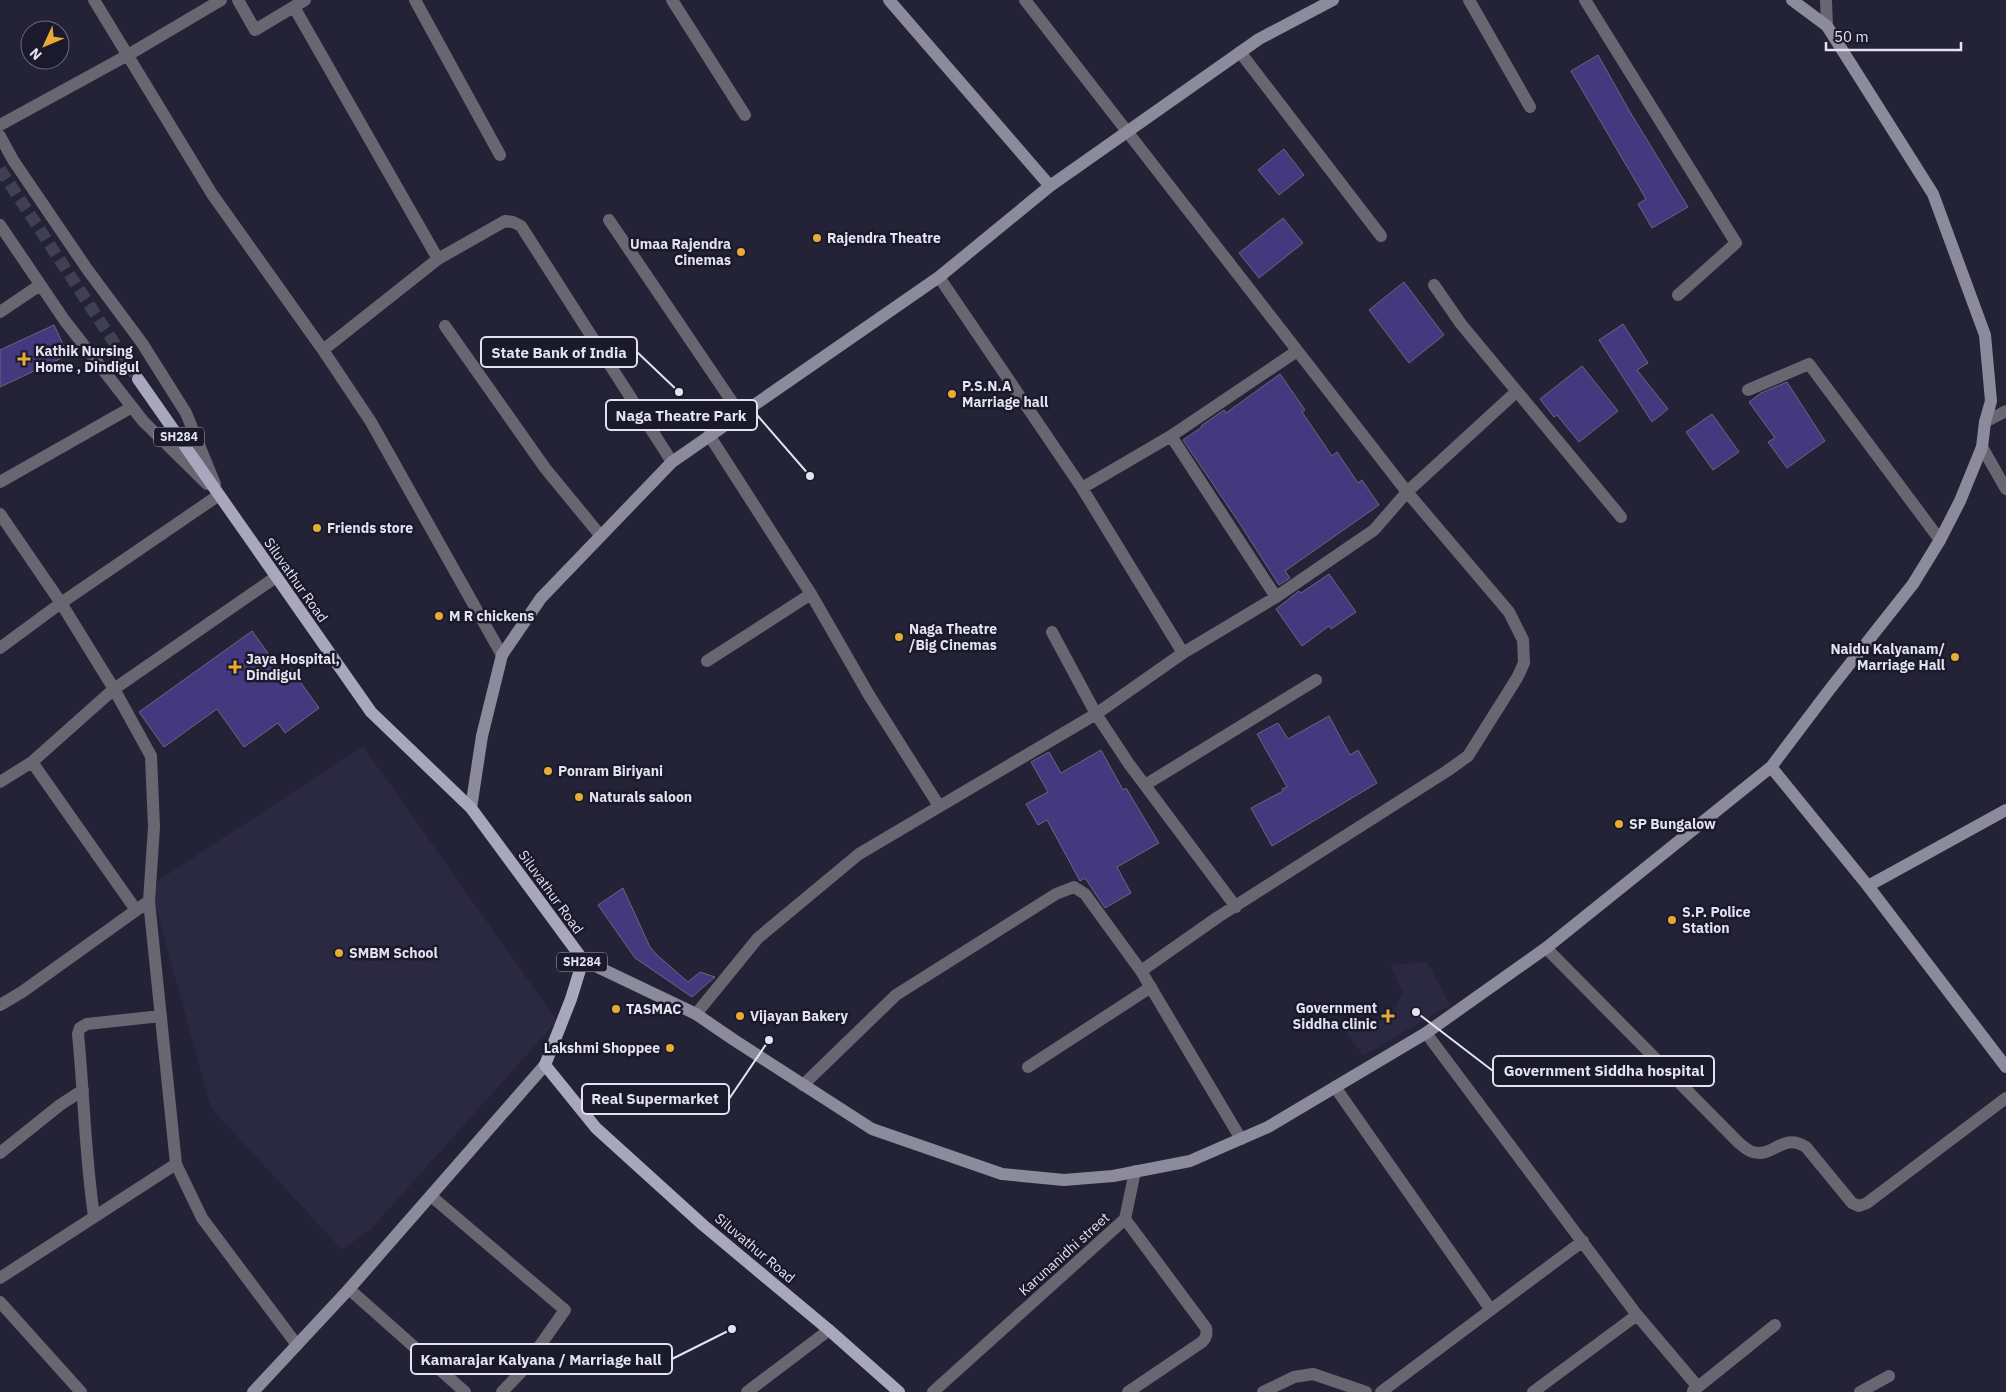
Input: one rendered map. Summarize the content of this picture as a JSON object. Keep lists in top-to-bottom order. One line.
{"streets":{"main road":["SH284","Siluvathur Road"],"street":["Karunanidhi street"]},"crossings":[["SH284","Siluvathur Road"]],"places":{"other":["Rajendra Theatre","Umaa Rajendra Cinemas","State Bank of India","P.S.N.A Marriage hall","Naga Theatre Park","Friends store","M R chickens","Naga Theatre /Big Cinemas","Naidu Kalyanam/ Marriage Hall","Ponram Biriyani","Naturals saloon","SP Bungalow","S.P. Police Station","SMBM School","TASMAC","Government Siddha hospital","Vijayan Bakery","Real Supermarket","Lakshmi Shoppee","Kamarajar Kalyana / Marriage hall"],"health":["Kathik Nursing Home , Dindigul","Jaya Hospital, Dindigul","Government Siddha clinic"]},"scale_bar":"50 m","north":"bottom left"}
